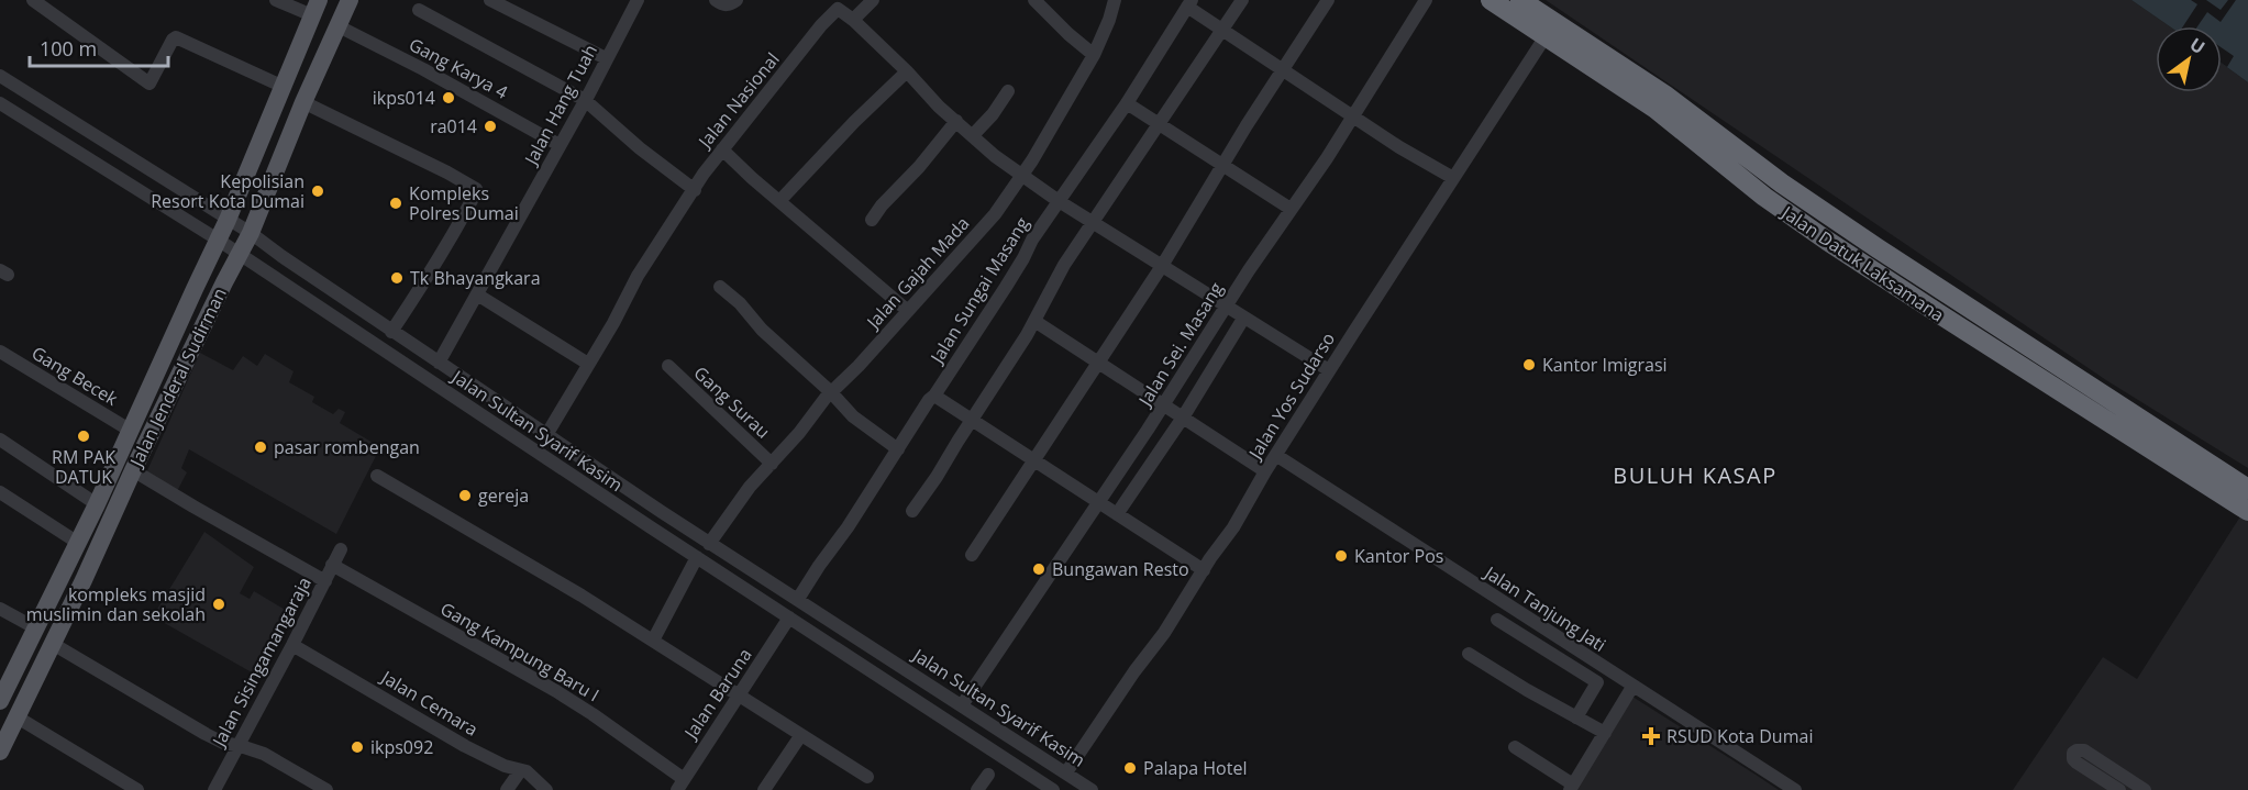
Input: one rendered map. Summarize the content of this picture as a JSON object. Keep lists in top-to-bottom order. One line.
{"streets":{"highway":["Jalan Datuk Laksamana"],"main road":["Jalan Jenderal Sudirman"],"street":["Gang Karya 4","Jalan Nasional","Jalan Hang Tuah","Jalan Gajah Mada","Jalan Sungai Masang","Jalan Sei. Masang","Gang Becek","Jalan Yos Sudarso","Gang Surau","Jalan Sultan Syarif Kasim","Jalan Tanjung Jati","Gang Kampung Baru I","Jalan Sisingamangaraja","Jalan Baruna","Jalan Cemara"]},"crossings":[["Gang Karya 4","Jalan Hang Tuah"],["Gang Karya 4","Jalan Jenderal Sudirman"],["Jalan Nasional","Jalan Sultan Syarif Kasim"],["Jalan Hang Tuah","Jalan Sultan Syarif Kasim"],["Jalan Datuk Laksamana","Jalan Yos Sudarso"],["Jalan Gajah Mada","Gang Surau"],["Jalan Gajah Mada","Jalan Sultan Syarif Kasim"],["Jalan Sungai Masang","Jalan Sultan Syarif Kasim"],["Jalan Sei. Masang","Jalan Sultan Syarif Kasim"],["Gang Becek","Jalan Jenderal Sudirman"],["Jalan Jenderal Sudirman","Jalan Sultan Syarif Kasim"],["Jalan Yos Sudarso","Jalan Sultan Syarif Kasim"],["Jalan Yos Sudarso","Jalan Tanjung Jati"],["Jalan Sultan Syarif Kasim","Jalan Baruna"],["Gang Kampung Baru I","Jalan Sisingamangaraja"],["Gang Kampung Baru I","Jalan Baruna"],["Jalan Sisingamangaraja","Jalan Cemara"]],"districts":["BULUH KASAP"],"places":{"other":["ikps014","ra014","Kepolisian Resort Kota Dumai","Kompleks Polres Dumai","Tk Bhayangkara","Kantor Imigrasi","RM PAK DATUK","pasar rombengan","gereja","Kantor Pos","Bungawan Resto","kompleks masjid muslimin dan sekolah","ikps092","Palapa Hotel"],"health":["RSUD Kota Dumai"]},"scale_bar":"100 m","north":"top right"}
